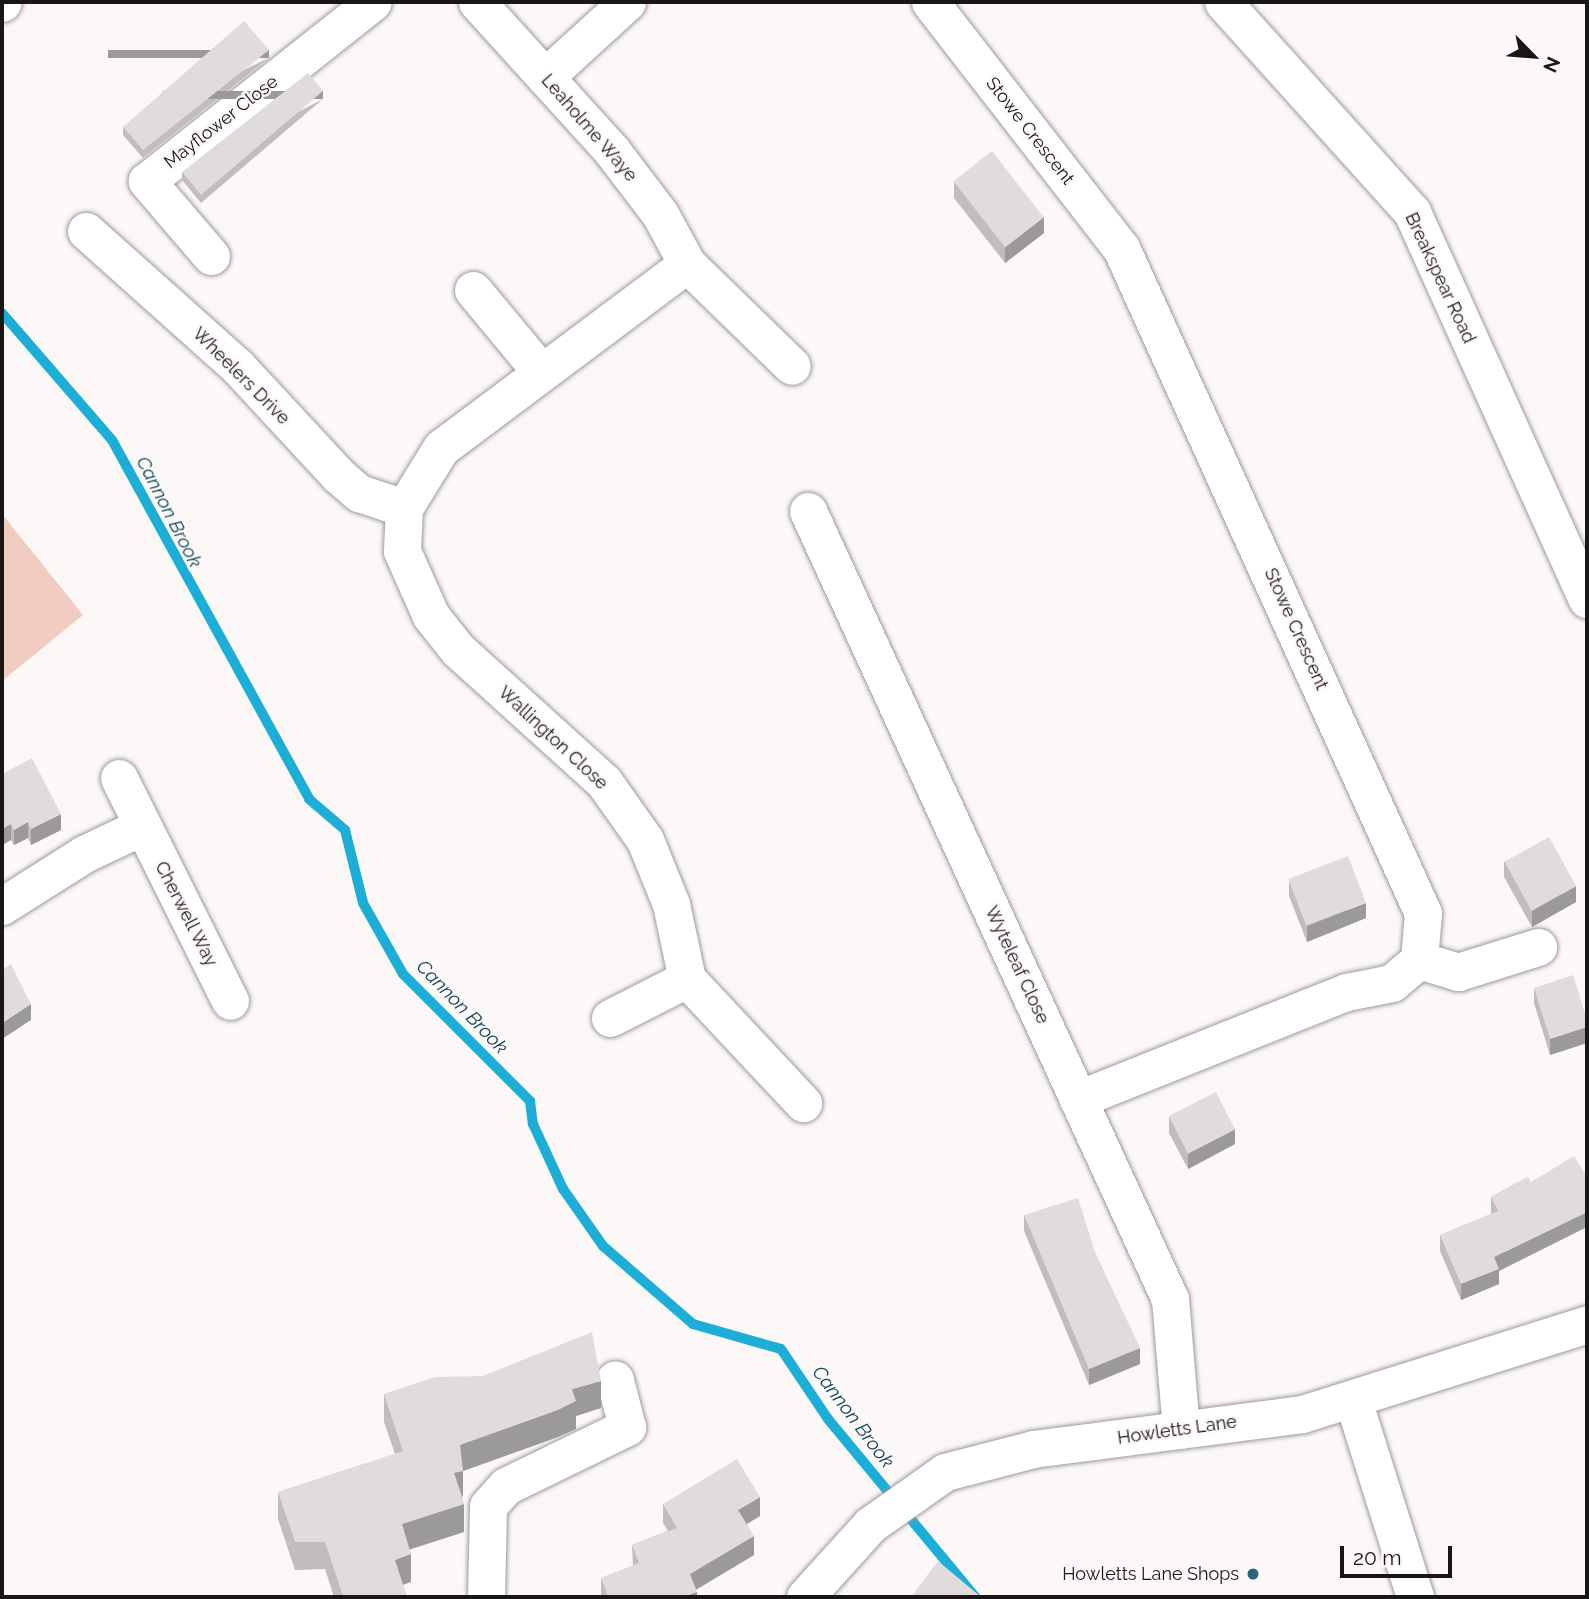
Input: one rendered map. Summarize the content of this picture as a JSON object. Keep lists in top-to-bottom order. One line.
{"streets":{"street":["Mayflower Close","Leaholme Waye","Stowe Crescent","Breakspear Road","Wheelers Drive","Wallington Close","Cherwell Way","Wyteleaf Close","Howletts Lane"]},"crossings":[["Wheelers Drive","Wallington Close"],["Wyteleaf Close","Howletts Lane"]],"water":["Cannon Brook"],"places":["Howletts Lane Shops"],"scale_bar":"20 m","north":"bottom right"}
